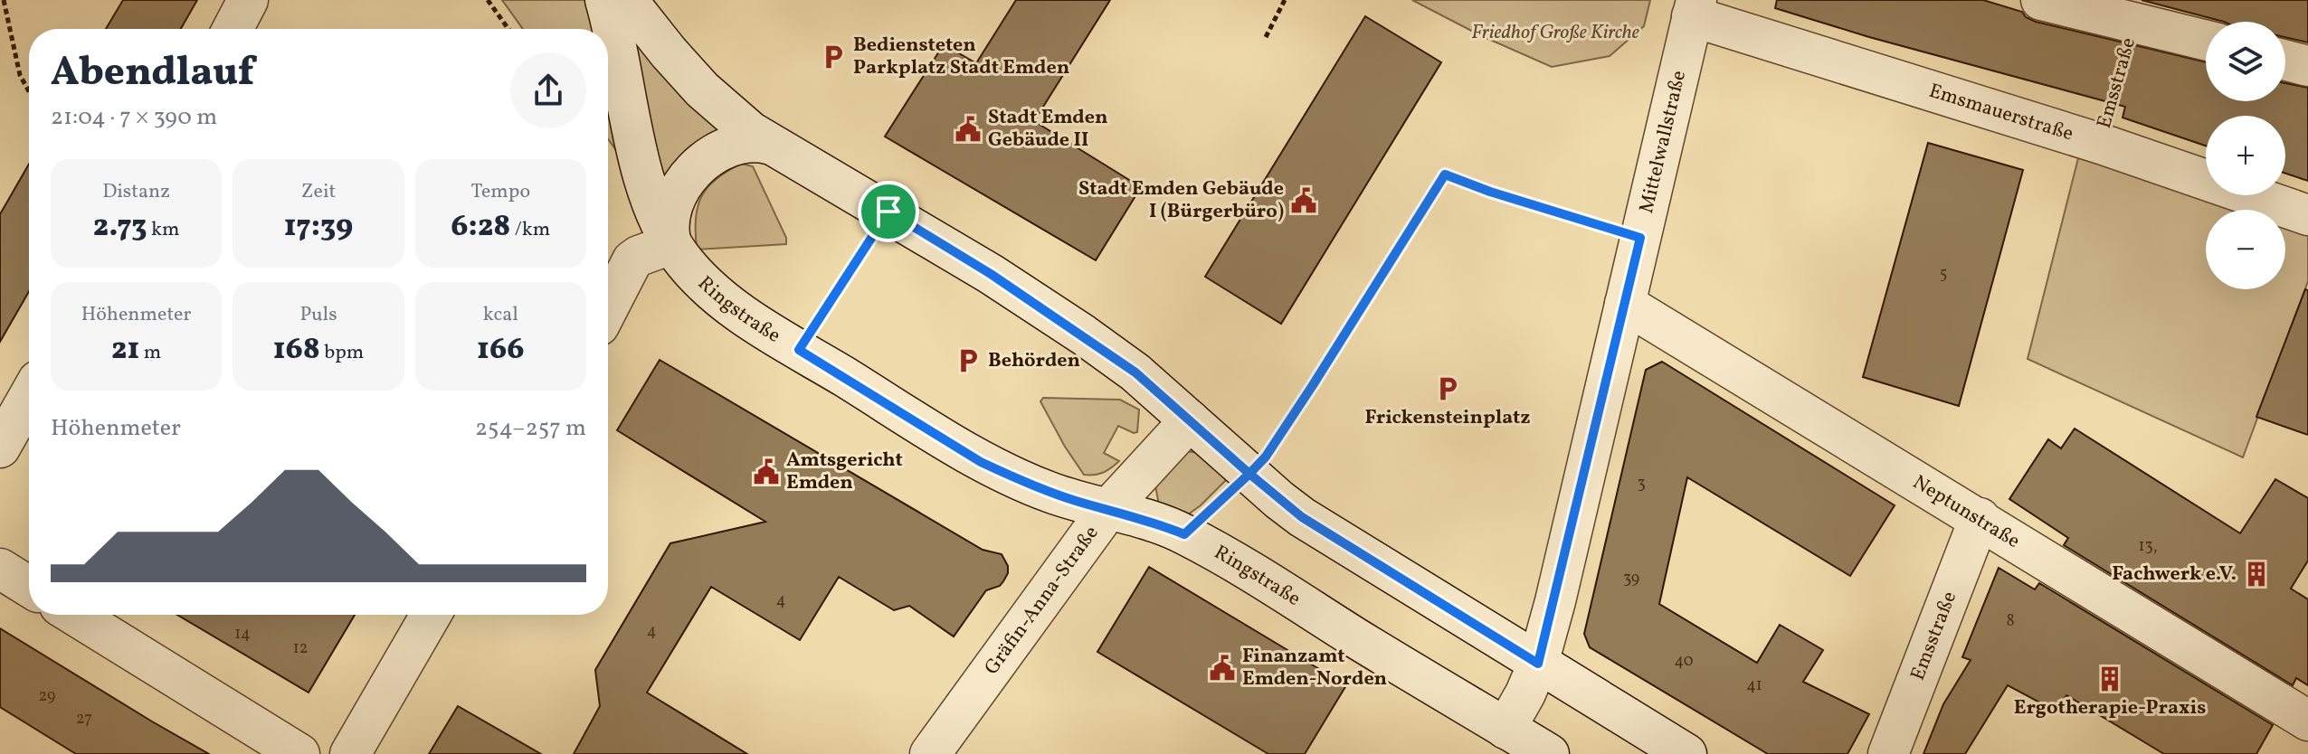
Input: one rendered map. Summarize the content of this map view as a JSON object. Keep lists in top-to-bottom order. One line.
{"streets":{"street":["Emsstraße","Emsmauerstraße","Mittelwallstraße","Ringstraße","Neptunstraße","Gräfin-Anna-Straße"]},"crossings":[["Emsstraße","Emsmauerstraße"],["Emsstraße","Neptunstraße"],["Emsmauerstraße","Mittelwallstraße"],["Mittelwallstraße","Neptunstraße"],["Ringstraße","Gräfin-Anna-Straße"]],"parks":["Friedhof Große Kirche"],"places":{"parking":["Bediensteten Parkplatz Stadt Emden","Behörden","Frickensteinplatz"],"public building":["Stadt Emden Gebäude II","Stadt Emden Gebäude I (Bürgerbüro)","Amtsgericht Emden","Finanzamt Emden-Norden"],"building":["Fachwerk e.V.","Ergotherapie-Praxis"]},"house_numbers":["5","3","13,","39","4","8","4","14","12","40","41","29","27"],"page":{"map_buttons":["+","−"],"heading":["Abendlauf","21:04 · 7 × 390 m"],"stats":[["Distanz","2.73 km"],["Zeit","17:39"],["Tempo","6:28 /km"],["Höhenmeter","21 m"],["Puls","168 bpm"],["kcal","166"]],"chart":["Höhenmeter","254–257 m"]}}
